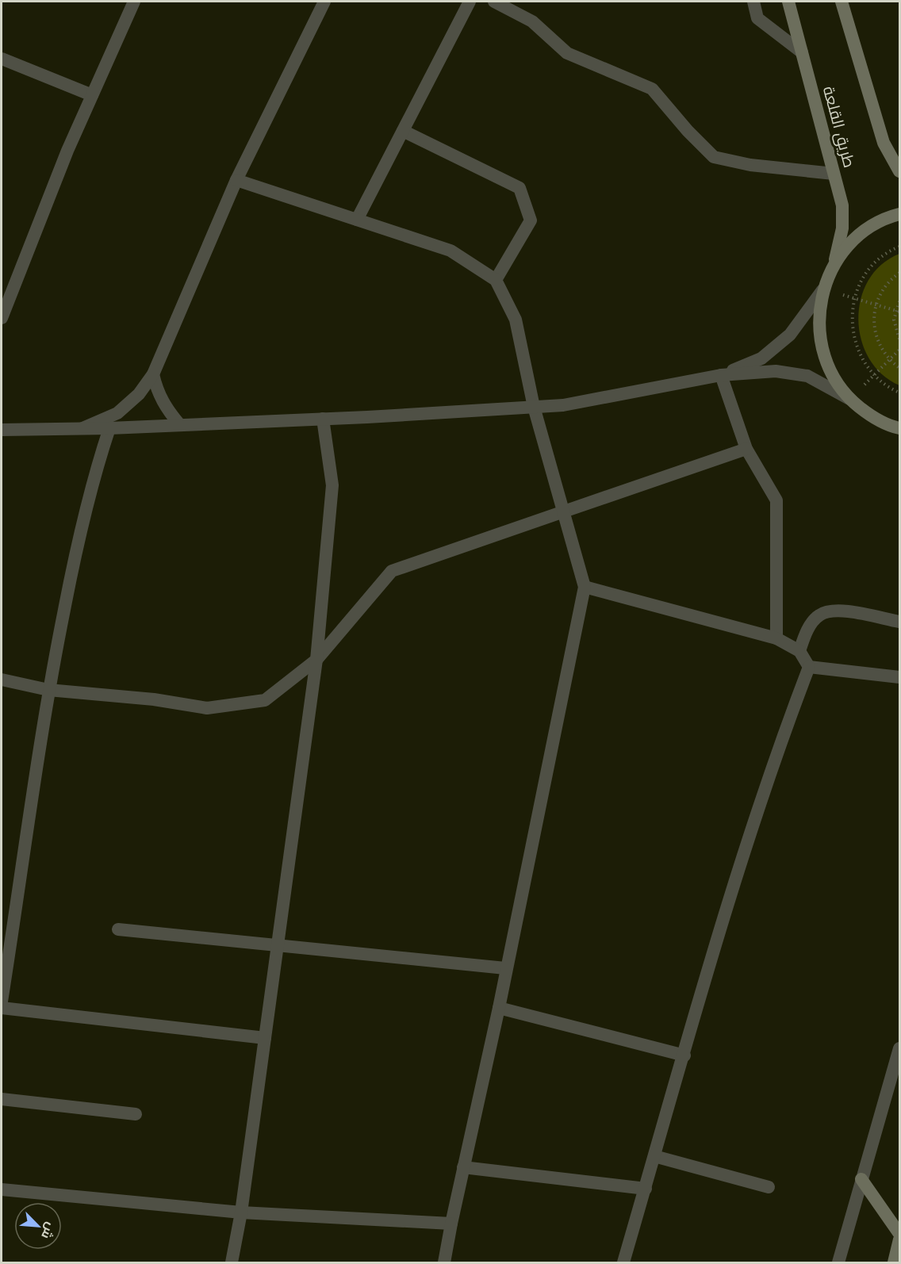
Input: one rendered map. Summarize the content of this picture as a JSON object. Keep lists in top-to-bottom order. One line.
{"streets":{"main road":["طريق القلعة"]},"north":"bottom right"}
